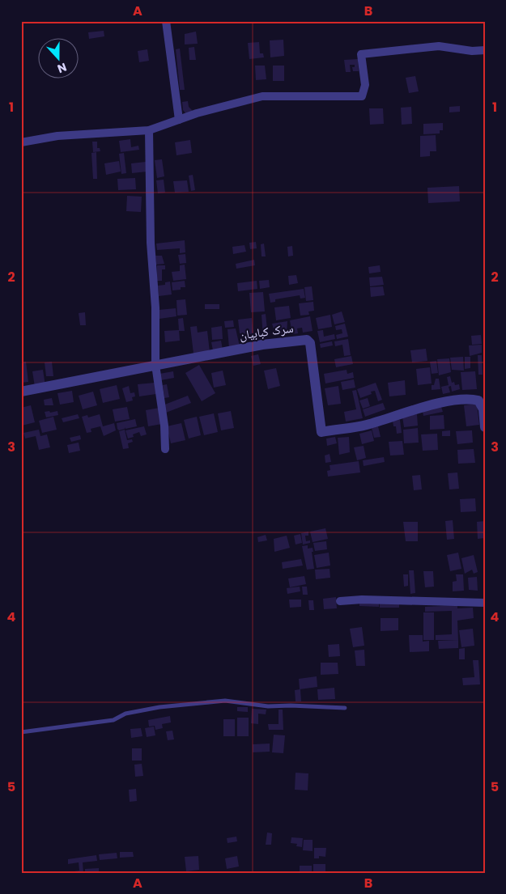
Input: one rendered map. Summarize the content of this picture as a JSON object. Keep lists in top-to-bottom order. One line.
{"streets":{"street":["سرک کبابیان"]},"north":"bottom","grid":{"columns":["A","B"],"rows":["1","2","3","4","5"]}}
